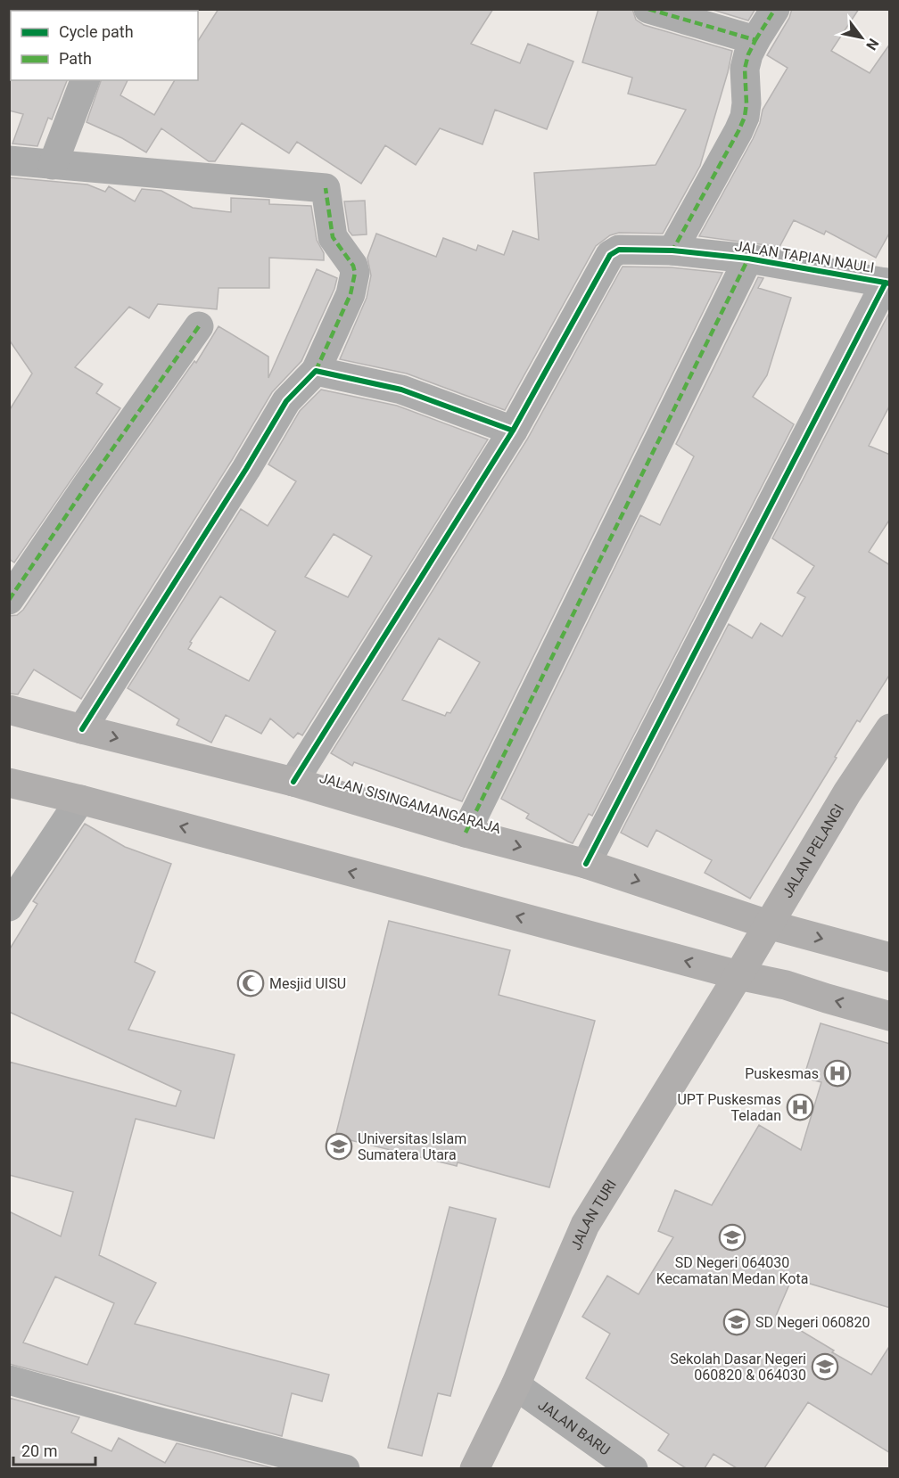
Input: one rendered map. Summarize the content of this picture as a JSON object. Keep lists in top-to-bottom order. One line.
{"streets":{"main road":["JALAN SISINGAMANGARAJA","JALAN PELANGI","JALAN TURI"],"street":["JALAN TAPIAN NAULI","JALAN BARU"]},"crossings":[["JALAN SISINGAMANGARAJA","JALAN PELANGI"],["JALAN PELANGI","JALAN TURI"],["JALAN TURI","JALAN BARU"]],"places":{"mosque":["Mesjid UISU"],"hospital":["Puskesmas","UPT Puskesmas Teladan"],"school or university":["Universitas Islam Sumatera Utara","SD Negeri 064030 Kecamatan Medan Kota","SD Negeri 060820","Sekolah Dasar Negeri 060820 & 064030"]},"legend":["Cycle path","Path"],"scale_bar":"20 m","north":"bottom right"}
